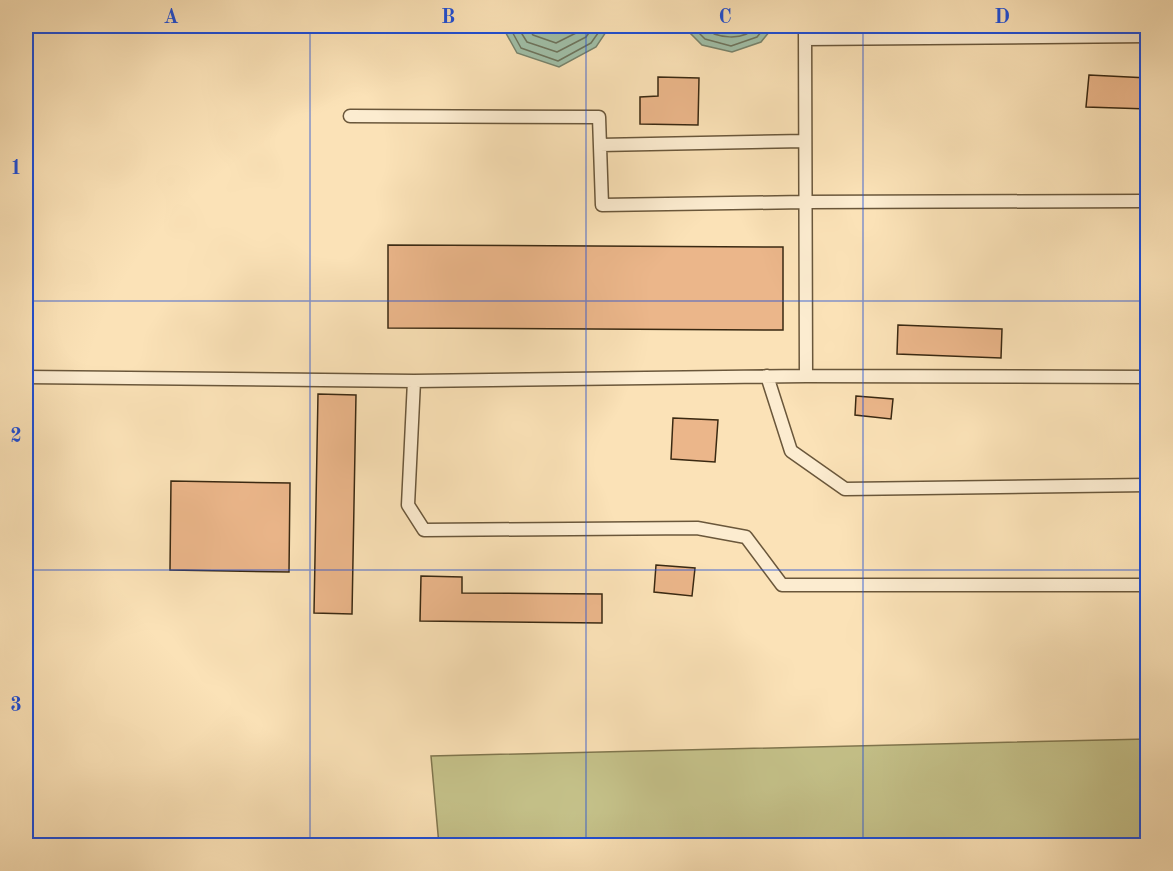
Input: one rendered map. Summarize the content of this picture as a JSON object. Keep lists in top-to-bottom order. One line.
{"grid":{"columns":["A","B","C","D"],"rows":["1","2","3"]}}
